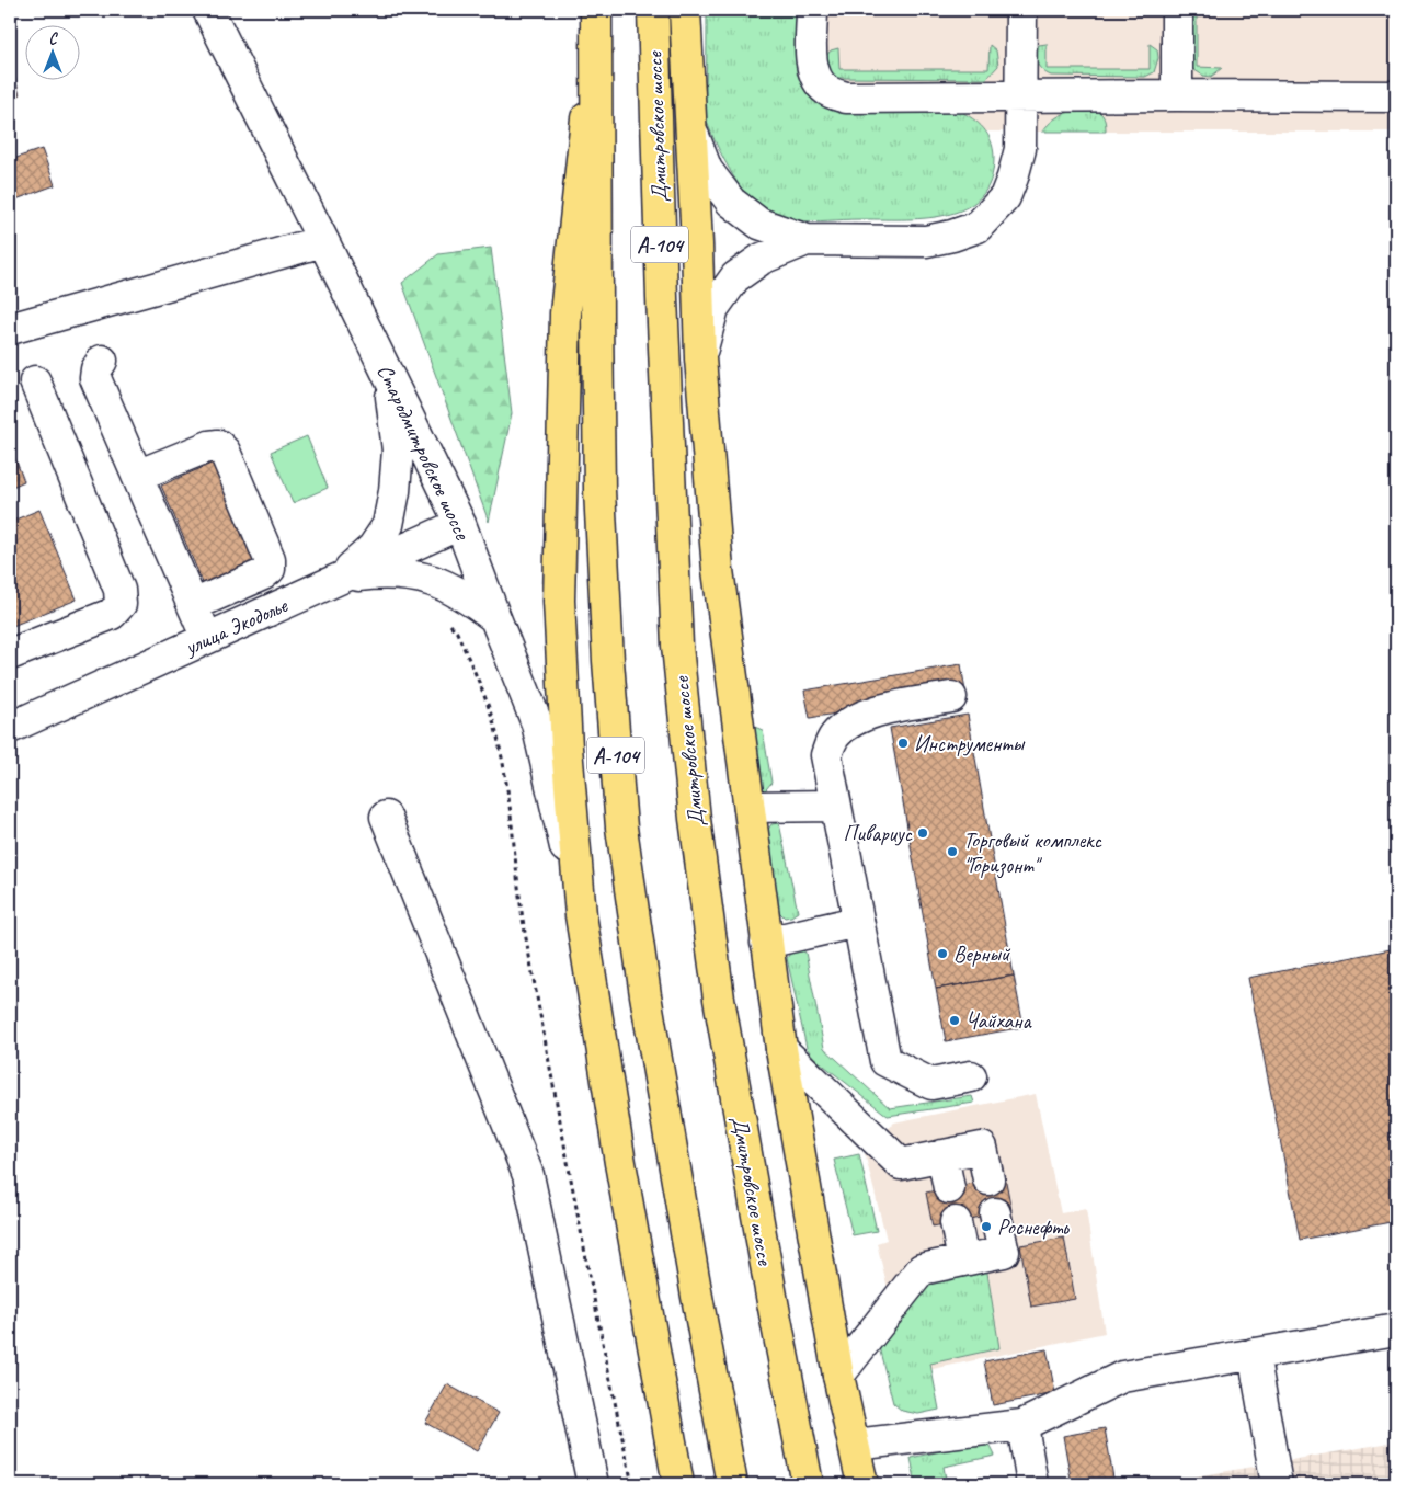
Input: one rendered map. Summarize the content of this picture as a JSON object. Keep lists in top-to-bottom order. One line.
{"streets":{"main road":["Дмитровское шоссе","А-104"],"street":["Стародмитровское шоссе","улица Экодолье"]},"crossings":[["Стародмитровское шоссе","улица Экодолье"]],"places":["Инструменты","Пивариус","Торговый комплекс \"Горизонт\"","Верный","Чайхана","Роснефть"],"north":"top"}
